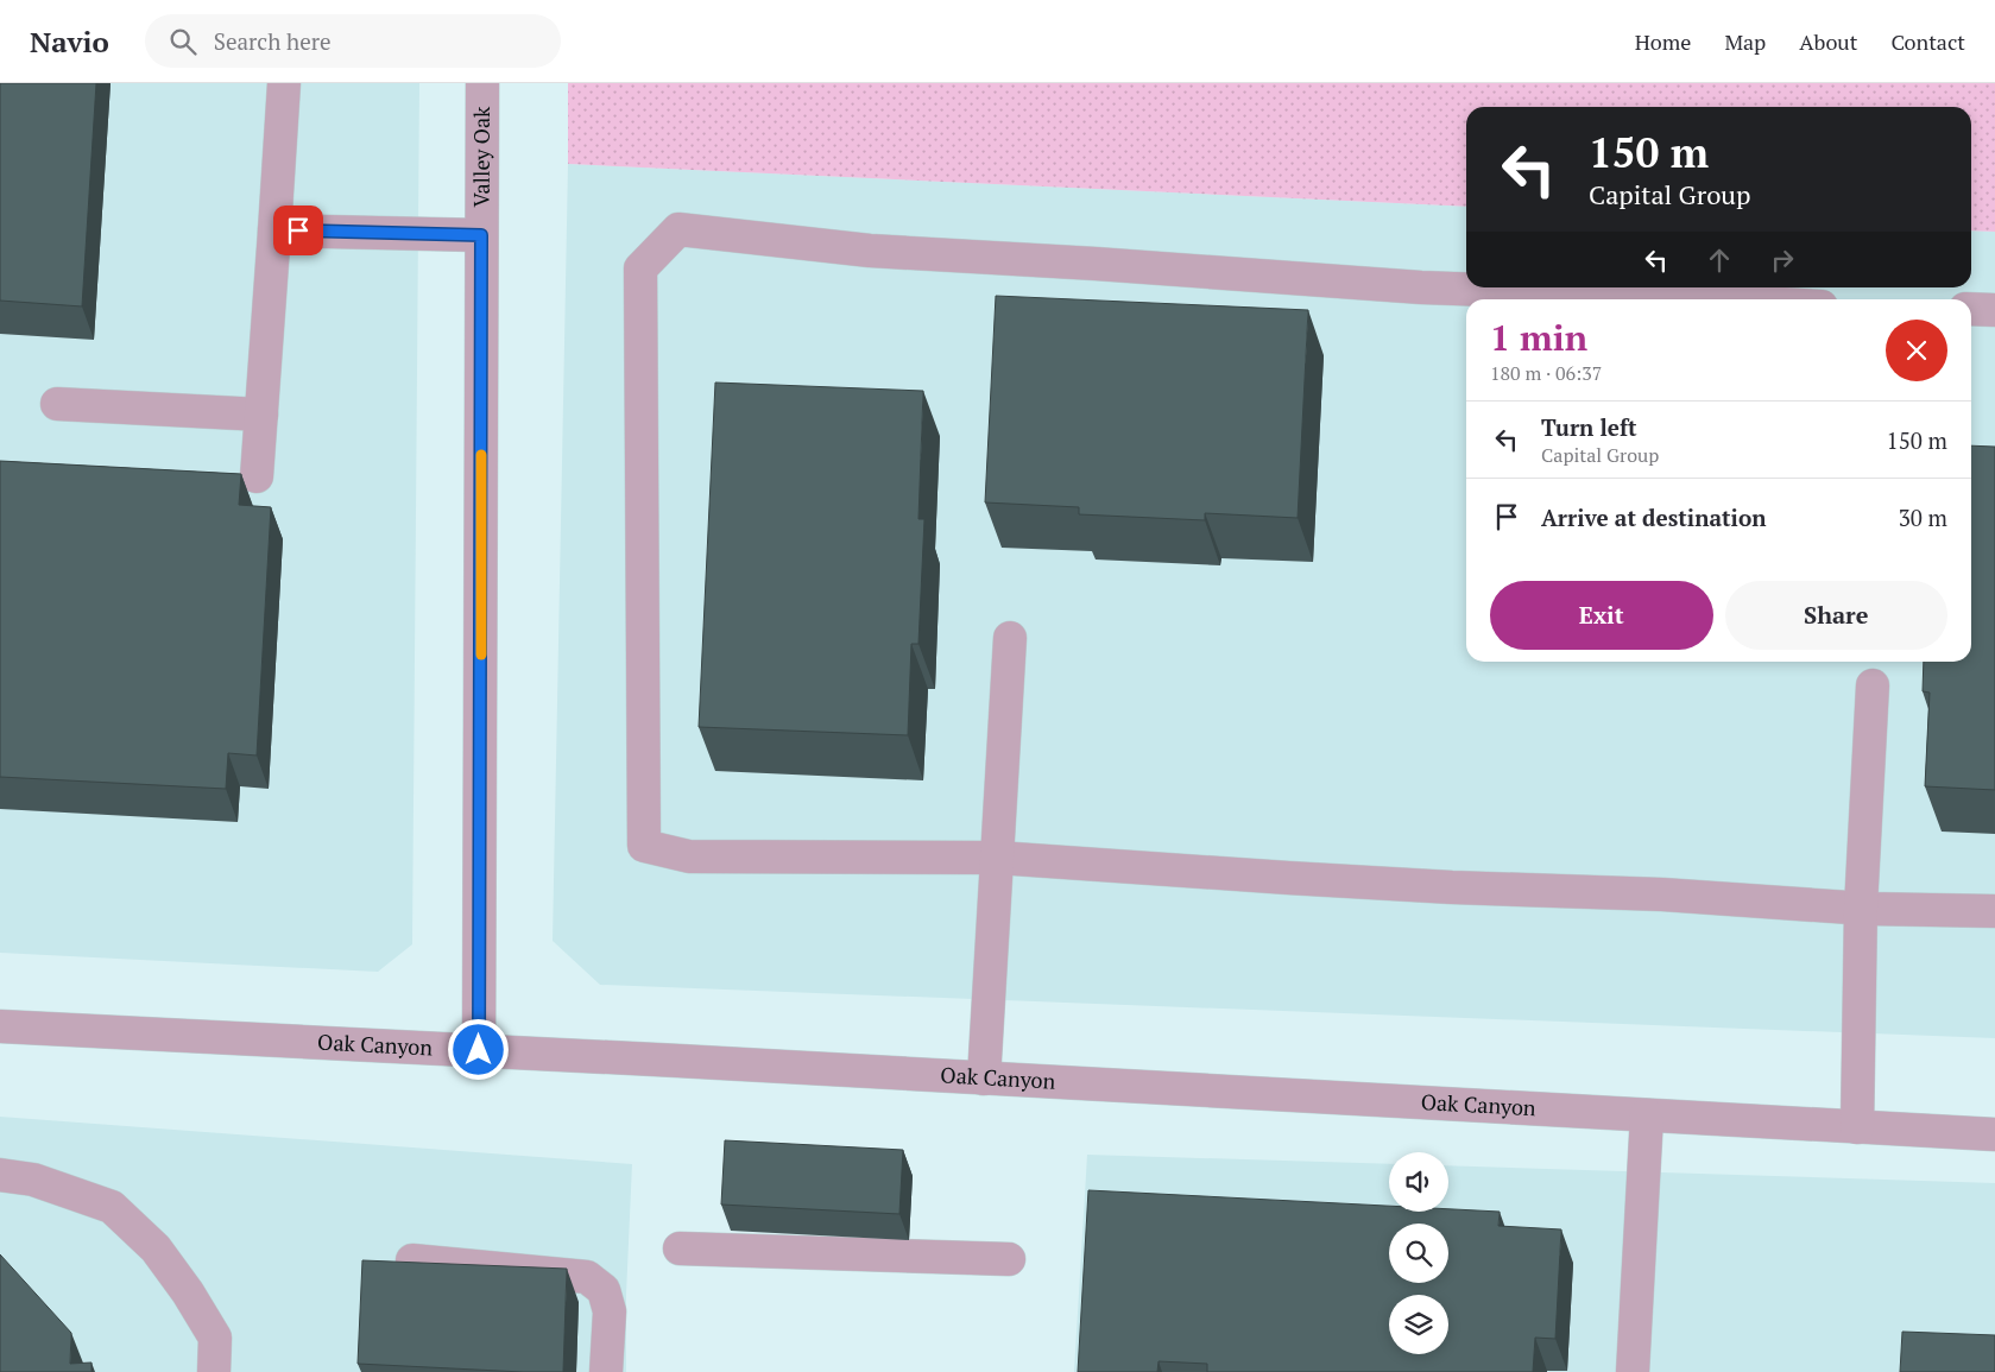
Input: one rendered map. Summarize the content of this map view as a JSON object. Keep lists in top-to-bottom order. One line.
{"streets":{"street":["Valley Oak","Oak Canyon"]},"crossings":[["Valley Oak","Oak Canyon"]],"page":{"header":"Navio","search":"Search here","nav":["Home","Map","About","Contact"],"turn":["150 m","Capital Group"],"heading":["1 min","180 m · 06:37"],"list":[{"name":"Turn left","note":"Capital Group","value":"150 m"},{"name":"Arrive at destination","value":"30 m"}],"buttons":["Exit","Share"]}}
